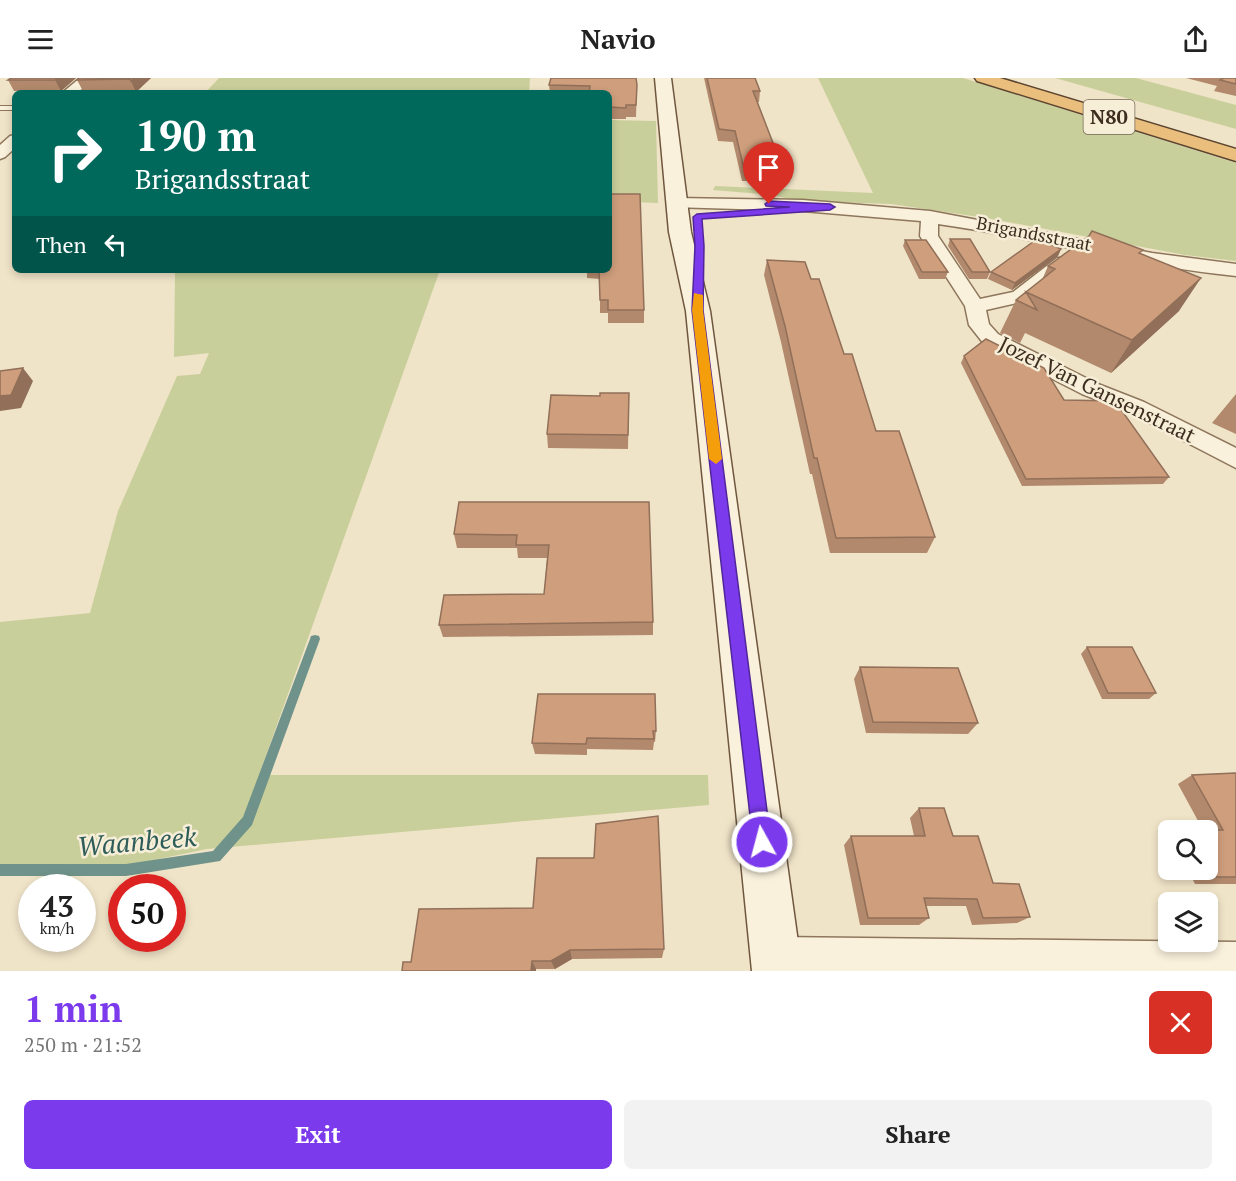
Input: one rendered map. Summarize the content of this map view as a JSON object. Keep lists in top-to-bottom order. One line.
{"streets":{"highway":["N80"],"street":["Brigandsstraat","Jozef Van Gansenstraat"]},"crossings":[["Brigandsstraat","Jozef Van Gansenstraat"]],"water":["Waanbeek"],"page":{"header":"Navio","turn":["190 m","Brigandsstraat"],"then":"Then","speed":"43 km/h","limit":"50","heading":["1 min","250 m · 21:52"],"buttons":["Exit","Share"]}}
